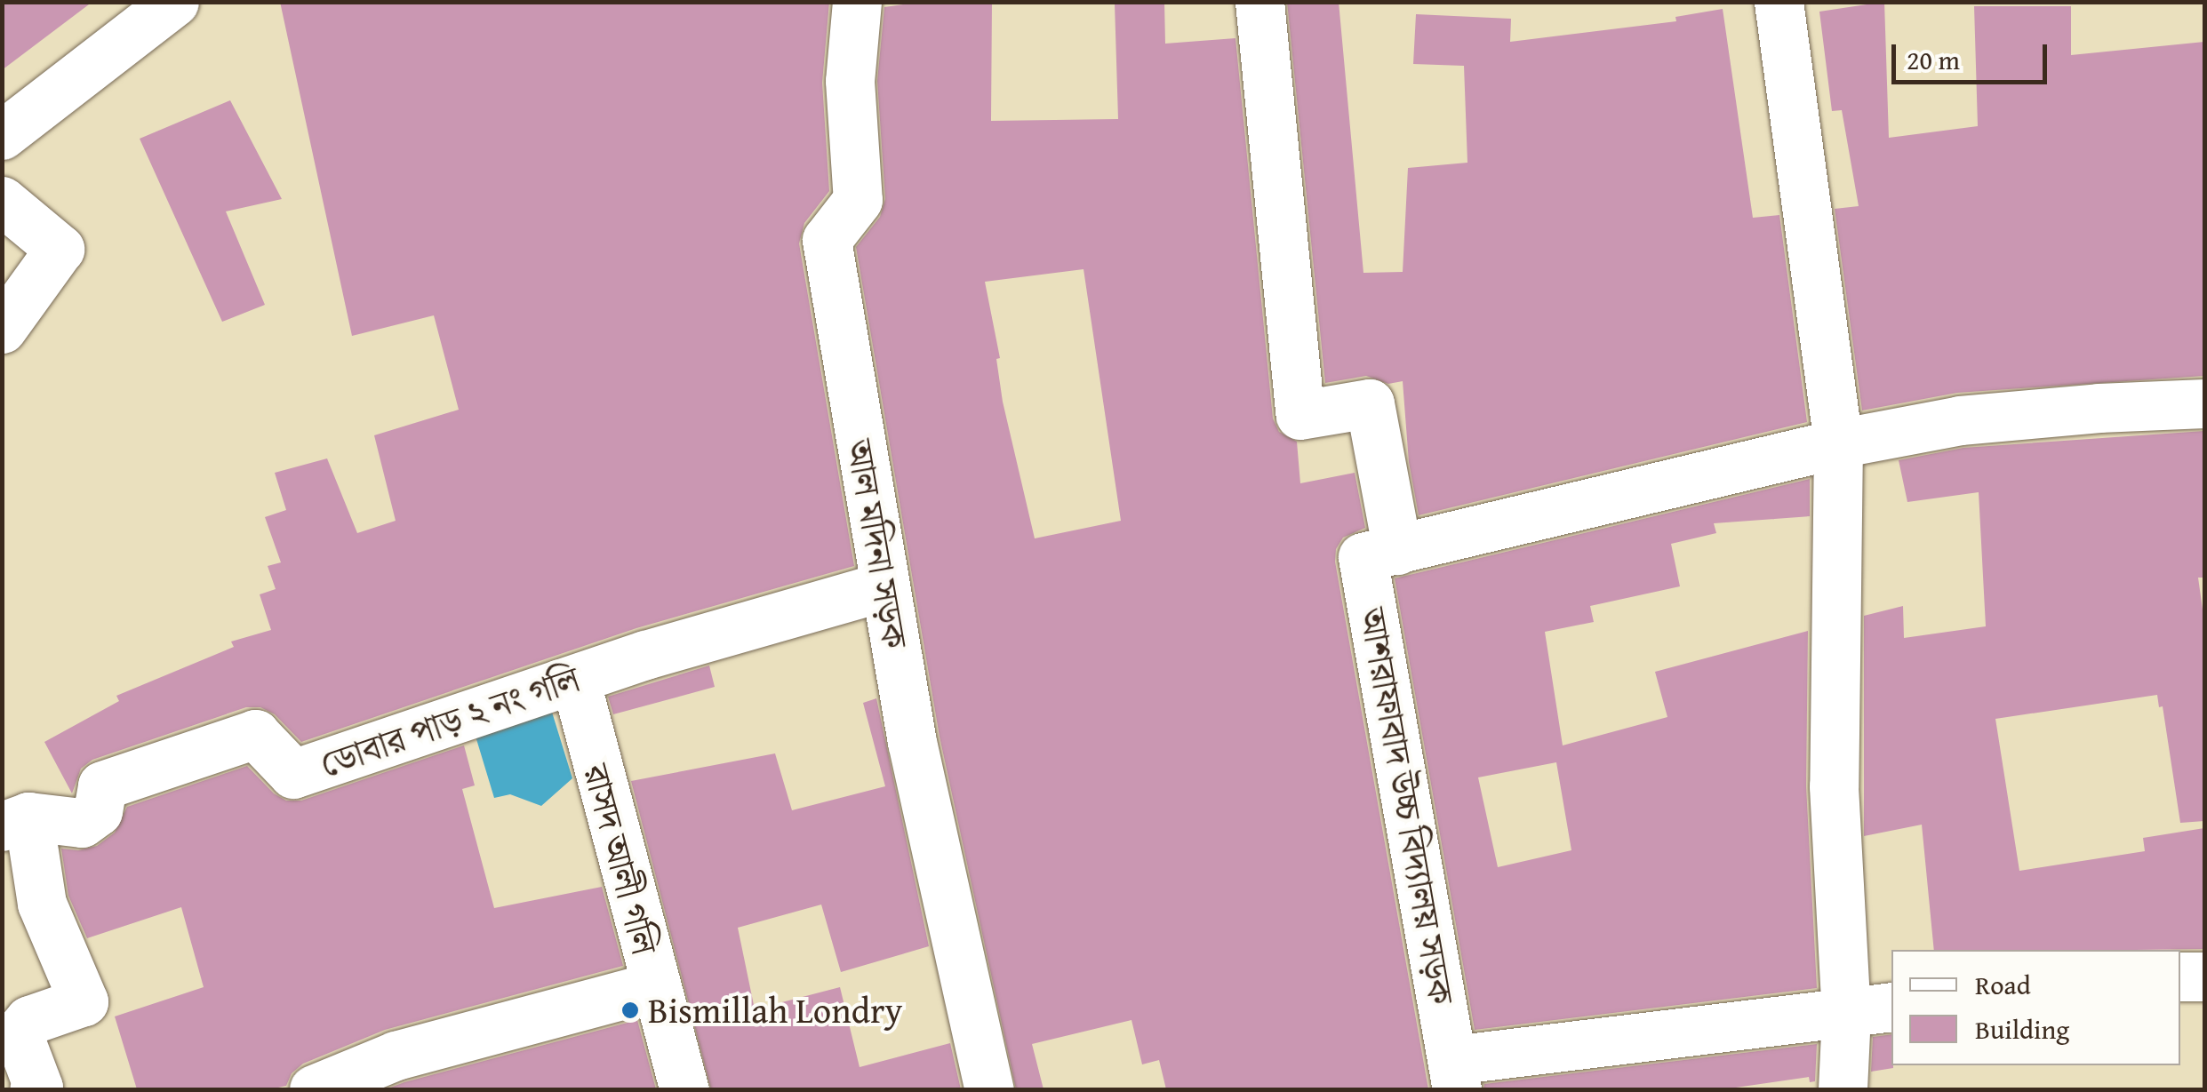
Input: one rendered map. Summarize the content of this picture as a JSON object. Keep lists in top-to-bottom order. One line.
{"streets":{"street":["আল মদিনা সড়ক","ডোবার পাড় ২ নং গলি","আশরাফাবাদ উচ্চ বিদ্যালয় সড়ক","রাসদ আলী গলি"]},"crossings":[["আল মদিনা সড়ক","ডোবার পাড় ২ নং গলি"],["ডোবার পাড় ২ নং গলি","রাসদ আলী গলি"]],"places":["Bismillah Londry"],"legend":["Road","Building"],"scale_bar":"20 m"}
